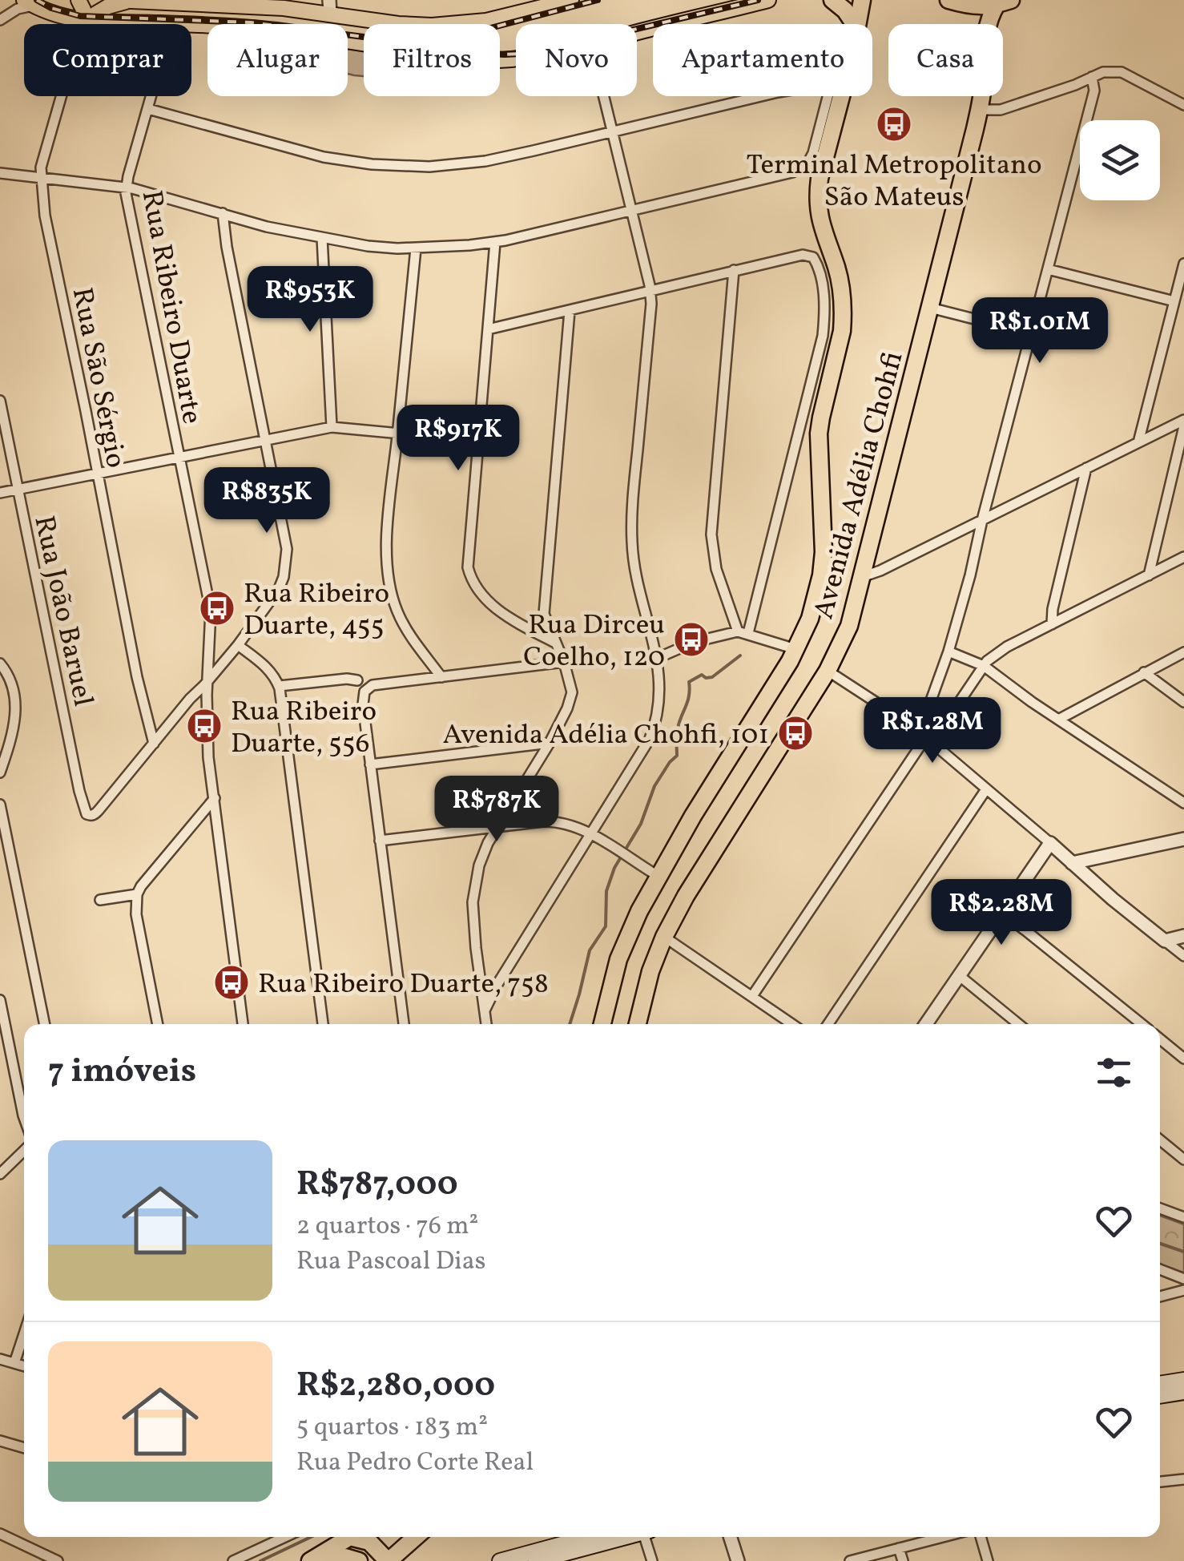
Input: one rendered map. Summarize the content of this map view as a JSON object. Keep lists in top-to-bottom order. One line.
{"streets":{"highway":["Avenida Adélia Chohfi"],"street":["Rua Ribeiro Duarte","Rua São Sérgio","Rua João Baruel"]},"crossings":[["Rua São Sérgio","Rua João Baruel"]],"places":{"bus stop":["Terminal Metropolitano São Mateus","Rua Ribeiro Duarte, 455","Rua Dirceu Coelho, 120","Rua Ribeiro Duarte, 556","Avenida Adélia Chohfi, 101","Rua Ribeiro Duarte, 758"]},"page":{"chip":["Comprar","Alugar","Filtros","Novo","Apartamento","Casa"],"price":["R$953K","R$1.01M","R$917K","R$835K","R$1.28M","R$787K","R$2.28M"],"heading":"7 imóveis","list":[{"name":"R$787,000","note":"2 quartos · 76 m² · Rua Pascoal Dias"},{"name":"R$2,280,000","note":"5 quartos · 183 m² · Rua Pedro Corte Real"}]}}
